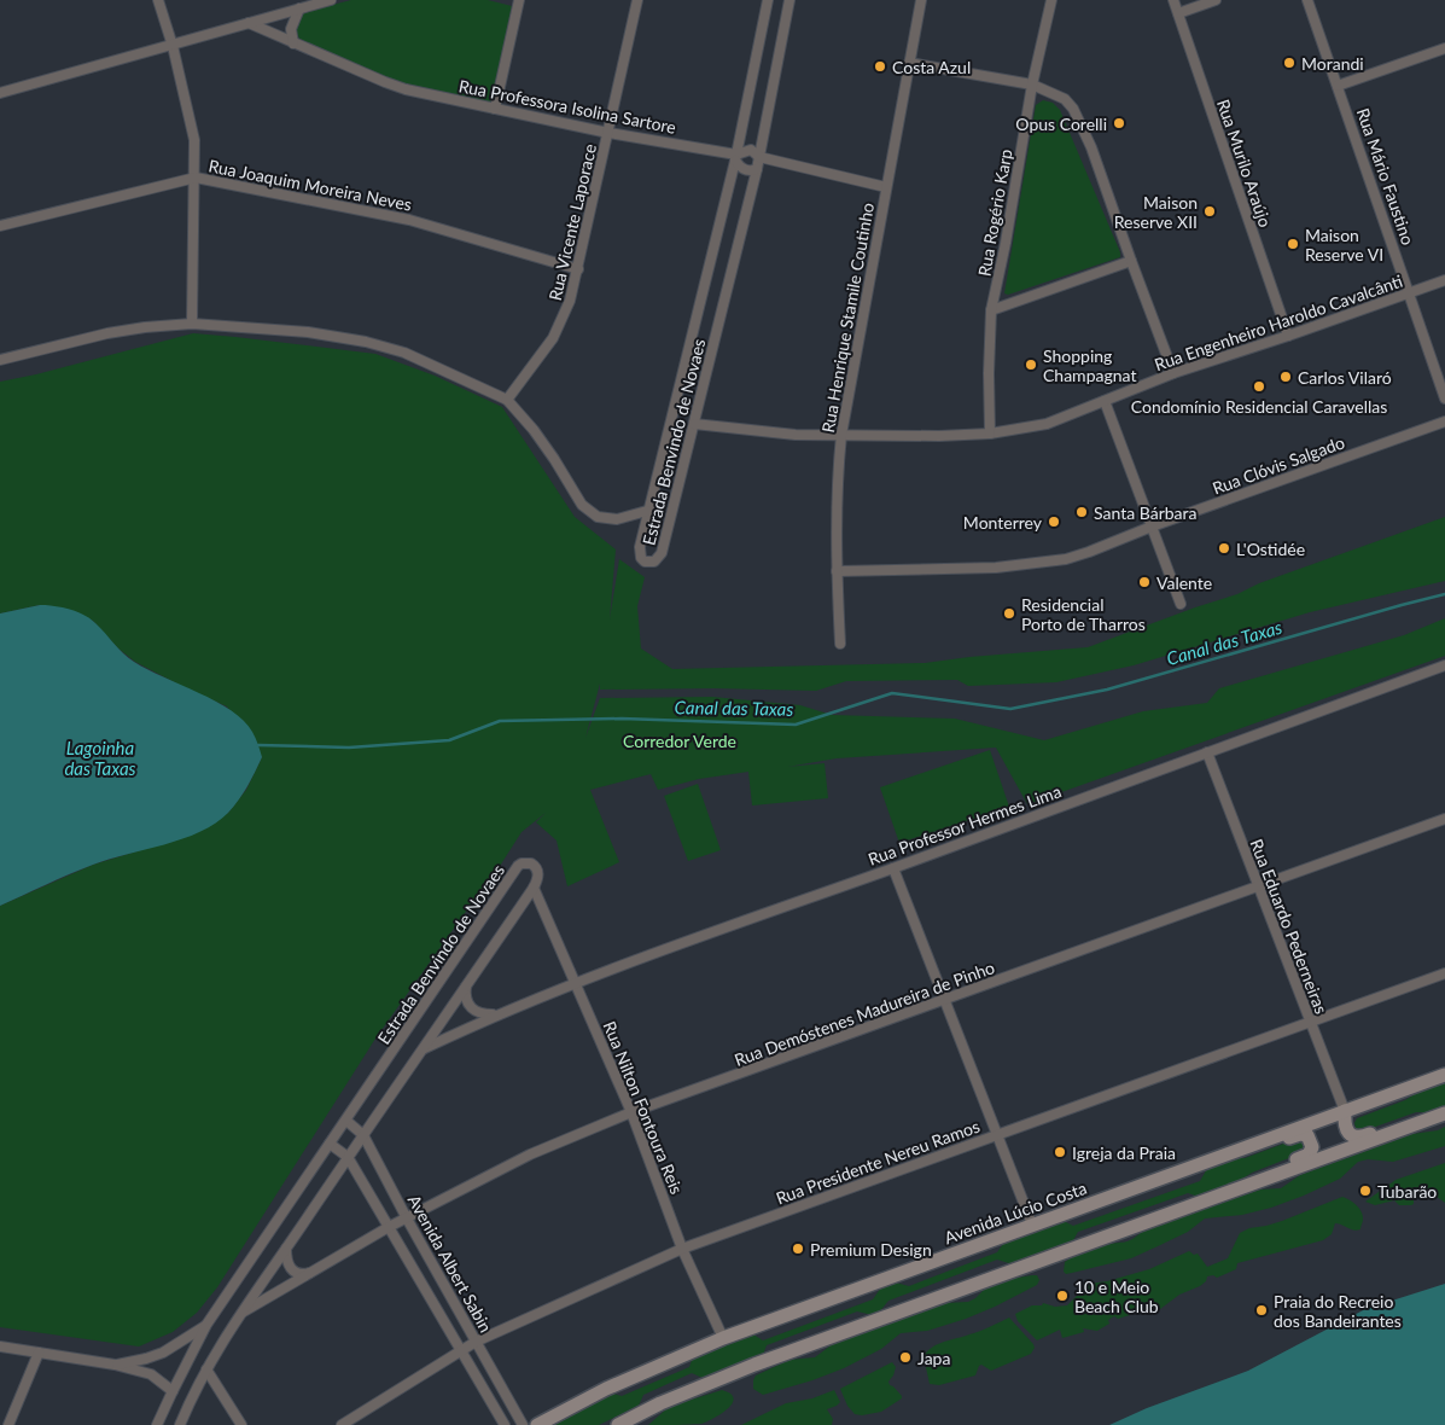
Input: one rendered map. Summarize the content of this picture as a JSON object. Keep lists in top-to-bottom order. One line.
{"streets":{"main road":["Avenida Lúcio Costa"],"street":["Rua Professora Isolina Sartore","Rua Murilo Araújo","Rua Mário Faustino","Rua Joaquim Moreira Neves","Rua Rogério Karp","Rua Vicente Laporace","Rua Henrique Stamile Coutinho","Rua Engenheiro Haroldo Cavalcânti","Estrada Benvindo de Novaes","Rua Clóvis Salgado","Rua Professor Hermes Lima","Rua Eduardo Pederneiras","Rua Demóstenes Madureira de Pinho","Rua Nilton Fontoura Reis","Rua Presidente Nereu Ramos","Avenida Albert Sabin"]},"crossings":[["Rua Professora Isolina Sartore","Rua Vicente Laporace"],["Rua Professora Isolina Sartore","Rua Henrique Stamile Coutinho"],["Rua Professora Isolina Sartore","Estrada Benvindo de Novaes"],["Rua Murilo Araújo","Rua Engenheiro Haroldo Cavalcânti"],["Rua Mário Faustino","Rua Engenheiro Haroldo Cavalcânti"],["Rua Joaquim Moreira Neves","Rua Vicente Laporace"],["Rua Rogério Karp","Rua Engenheiro Haroldo Cavalcânti"],["Rua Henrique Stamile Coutinho","Rua Engenheiro Haroldo Cavalcânti"],["Rua Henrique Stamile Coutinho","Rua Clóvis Salgado"],["Rua Engenheiro Haroldo Cavalcânti","Estrada Benvindo de Novaes"],["Estrada Benvindo de Novaes","Rua Nilton Fontoura Reis"],["Estrada Benvindo de Novaes","Avenida Albert Sabin"],["Rua Professor Hermes Lima","Rua Eduardo Pederneiras"],["Rua Professor Hermes Lima","Rua Nilton Fontoura Reis"],["Rua Eduardo Pederneiras","Rua Demóstenes Madureira de Pinho"],["Rua Eduardo Pederneiras","Rua Presidente Nereu Ramos"],["Rua Eduardo Pederneiras","Avenida Lúcio Costa"],["Rua Demóstenes Madureira de Pinho","Rua Nilton Fontoura Reis"],["Rua Demóstenes Madureira de Pinho","Avenida Albert Sabin"],["Rua Nilton Fontoura Reis","Rua Presidente Nereu Ramos"],["Rua Nilton Fontoura Reis","Avenida Lúcio Costa"],["Rua Presidente Nereu Ramos","Avenida Albert Sabin"]],"water":["Canal das Taxas","Lagoinha das Taxas"],"parks":["Corredor Verde"],"places":["Morandi","Costa Azul","Opus Corelli","Maison Reserve XII","Maison Reserve VI","Shopping Champagnat","Carlos Vilaró","Condomínio Residencial Caravellas","Santa Bárbara","Monterrey","L'Ostidée","Valente","Residencial Porto de Tharros","Igreja da Praia","Tubarão","Premium Design","10 e Meio Beach Club","Praia do Recreio dos Bandeirantes","Japa"]}
